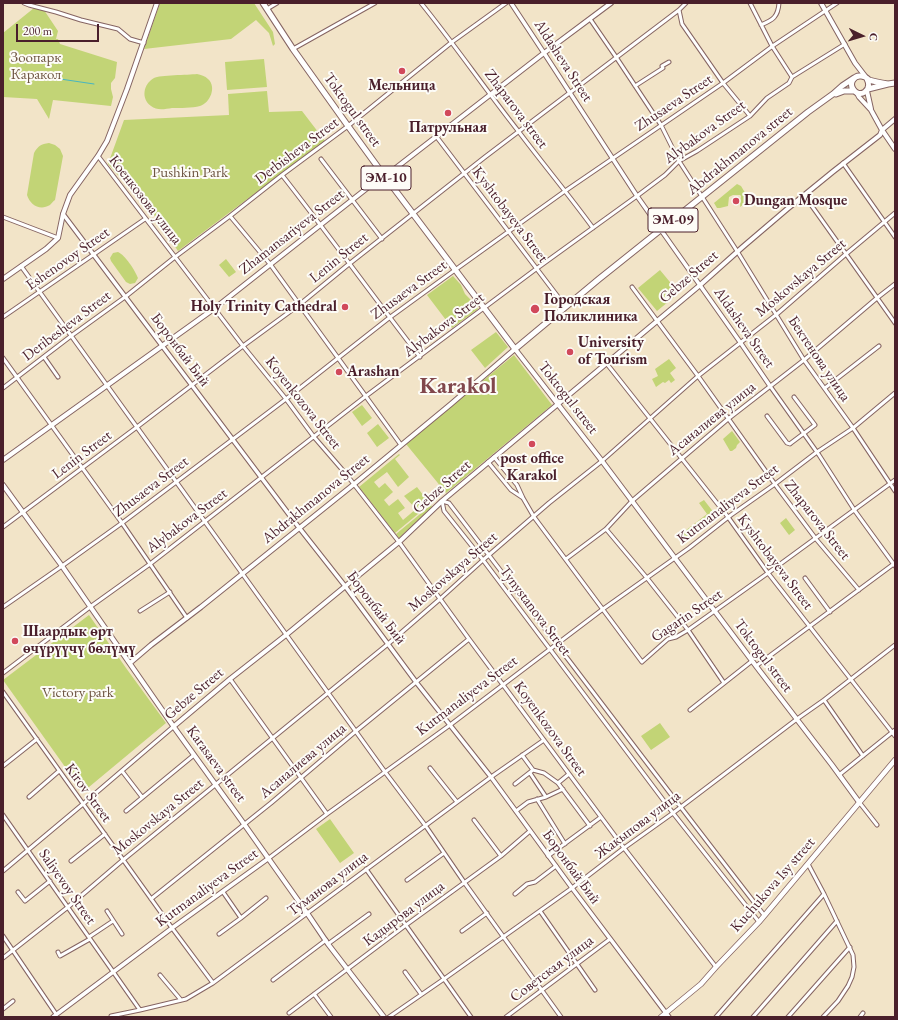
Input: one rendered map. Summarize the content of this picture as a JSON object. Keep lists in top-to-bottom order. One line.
{"streets":{"highway":["Toktogul street","Abdrakhmanova street","ЭМ-10","ЭМ-09"],"main road":["Zhamansariyeva Street","Gebze Street","Abdrakhmanova Street","Karasaeva street","Kuchukova Isy street"],"street":["Aldasheva Street","Zhusaeva Street","Zhaparova street","Alybakova Street","Derbisheva Street","Коенкозова улица","Kyshtobayeva Street","Lenin Street","Eshenovoy Street","Moskovskaya Street","Deribesheva Street","Боронбай Бий","Бектенова улица","Koyenkozova Street","Асаналиева улица","Kutmanaliyeva Street","Zhaparova Street","Tynystanova Street","Gagarin Street","Kirov Street","Жакыпова улица","Туманова улица","Saliyevoy Street","Кадырова улица","Советская улица"]},"crossings":[["Aldasheva Street","Zhusaeva Street"],["Aldasheva Street","Alybakova Street"],["Aldasheva Street","Abdrakhmanova street"],["Aldasheva Street","Zhamansariyeva Street"],["Aldasheva Street","Lenin Street"],["Aldasheva Street","Gebze Street"],["Aldasheva Street","Moskovskaya Street"],["Aldasheva Street","Асаналиева улица"],["Aldasheva Street","Kutmanaliyeva Street"],["Aldasheva Street","Gagarin Street"],["Zhusaeva Street","Zhaparova street"],["Zhusaeva Street","Toktogul street"],["Zhusaeva Street","Kyshtobayeva Street"],["Zhusaeva Street","Боронбай Бий"],["Zhusaeva Street","Бектенова улица"],["Zhusaeva Street","Koyenkozova Street"],["Zhusaeva Street","Karasaeva street"],["Zhaparova street","Alybakova Street"],["Zhaparova street","Derbisheva Street"],["Zhaparova street","Zhamansariyeva Street"],["Zhaparova street","Lenin Street"],["Toktogul street","Alybakova Street"],["Toktogul street","Derbisheva Street"],["Toktogul street","Abdrakhmanova street"],["Toktogul street","Zhamansariyeva Street"],["Toktogul street","Lenin Street"],["Toktogul street","Gebze Street"],["Toktogul street","Moskovskaya Street"],["Toktogul street","Асаналиева улица"],["Toktogul street","Abdrakhmanova Street"],["Toktogul street","Kutmanaliyeva Street"],["Toktogul street","Gagarin Street"],["Toktogul street","Жакыпова улица"],["Toktogul street","Kuchukova Isy street"],["Alybakova Street","Kyshtobayeva Street"],["Alybakova Street","Боронбай Бий"],["Alybakova Street","Бектенова улица"],["Alybakova Street","Koyenkozova Street"],["Alybakova Street","Karasaeva street"],["Derbisheva Street","Коенкозова улица"],["Derbisheva Street","Deribesheva Street"],["Derbisheva Street","Koyenkozova Street"],["Abdrakhmanova street","Kyshtobayeva Street"],["Abdrakhmanova street","ЭМ-09"],["Abdrakhmanova street","Бектенова улица"],["Abdrakhmanova street","Abdrakhmanova Street"],["Коенкозова улица","Eshenovoy Street"],["Коенкозова улица","Deribesheva Street"],["Коенкозова улица","Koyenkozova Street"],["Kyshtobayeva Street","Zhamansariyeva Street"],["Kyshtobayeva Street","Lenin Street"],["Kyshtobayeva Street","Gebze Street"],["Kyshtobayeva Street","Moskovskaya Street"],["Kyshtobayeva Street","Асаналиева улица"],["Kyshtobayeva Street","Kutmanaliyeva Street"],["Kyshtobayeva Street","Gagarin Street"],["Kyshtobayeva Street","Жакыпова улица"],["Zhamansariyeva Street","Боронбай Бий"],["Zhamansariyeva Street","Бектенова улица"],["Zhamansariyeva Street","Koyenkozova Street"],["Lenin Street","Боронбай Бий"],["Lenin Street","Бектенова улица"],["Lenin Street","Koyenkozova Street"],["Lenin Street","Karasaeva street"],["Eshenovoy Street","Боронбай Бий"],["Gebze Street","Боронбай Бий"],["Gebze Street","Бектенова улица"],["Gebze Street","Koyenkozova Street"],["Gebze Street","Zhaparova Street"],["Gebze Street","Tynystanova Street"],["Gebze Street","Gagarin Street"],["Gebze Street","Karasaeva street"],["Gebze Street","Kirov Street"],["Gebze Street","Saliyevoy Street"],["Moskovskaya Street","Боронбай Бий"],["Moskovskaya Street","Бектенова улица"],["Moskovskaya Street","Koyenkozova Street"],["Moskovskaya Street","Zhaparova Street"],["Moskovskaya Street","Tynystanova Street"],["Moskovskaya Street","Gagarin Street"],["Moskovskaya Street","Karasaeva street"],["Moskovskaya Street","Kirov Street"],["Moskovskaya Street","Saliyevoy Street"],["Deribesheva Street","Боронбай Бий"],["Deribesheva Street","Koyenkozova Street"],["Боронбай Бий","Асаналиева улица"],["Боронбай Бий","Abdrakhmanova Street"],["Боронбай Бий","Kutmanaliyeva Street"],["Боронбай Бий","Жакыпова улица"],["Боронбай Бий","Туманова улица"],["Боронбай Бий","Kuchukova Isy street"],["Боронбай Бий","Кадырова улица"],["Боронбай Бий","Советская улица"],["Бектенова улица","Асаналиева улица"],["Бектенова улица","Kutmanaliyeva Street"],["Бектенова улица","Gagarin Street"],["Koyenkozova Street","Асаналиева улица"],["Koyenkozova Street","Abdrakhmanova Street"],["Koyenkozova Street","Kutmanaliyeva Street"],["Koyenkozova Street","Жакыпова улица"],["Koyenkozova Street","Туманова улица"],["Koyenkozova Street","Kuchukova Isy street"],["Асаналиева улица","Zhaparova Street"],["Асаналиева улица","Gagarin Street"],["Асаналиева улица","Karasaeva street"],["Асаналиева улица","Kirov Street"],["Abdrakhmanova Street","Karasaeva street"],["Kutmanaliyeva Street","Zhaparova Street"],["Kutmanaliyeva Street","Tynystanova Street"],["Kutmanaliyeva Street","Gagarin Street"],["Kutmanaliyeva Street","Karasaeva street"],["Kutmanaliyeva Street","Kirov Street"],["Kutmanaliyeva Street","Saliyevoy Street"],["Zhaparova Street","Gagarin Street"],["Tynystanova Street","Жакыпова улица"],["Tynystanova Street","Kuchukova Isy street"],["Karasaeva street","Туманова улица"],["Karasaeva street","Кадырова улица"],["Kirov Street","Туманова улица"],["Туманова улица","Saliyevoy Street"]],"districts":["Karakol"],"parks":["Зоопарк Каракол","Pushkin Park","Victory park"],"places":["Мельница","Патрульная","Dungan Mosque","Holy Trinity Cathedral","Городская Поликлиника","University of Tourism","Arashan","post office Karakol","Шаардык өрт өчүрүүчү бөлүмү"],"scale_bar":"200 m","north":"right"}
